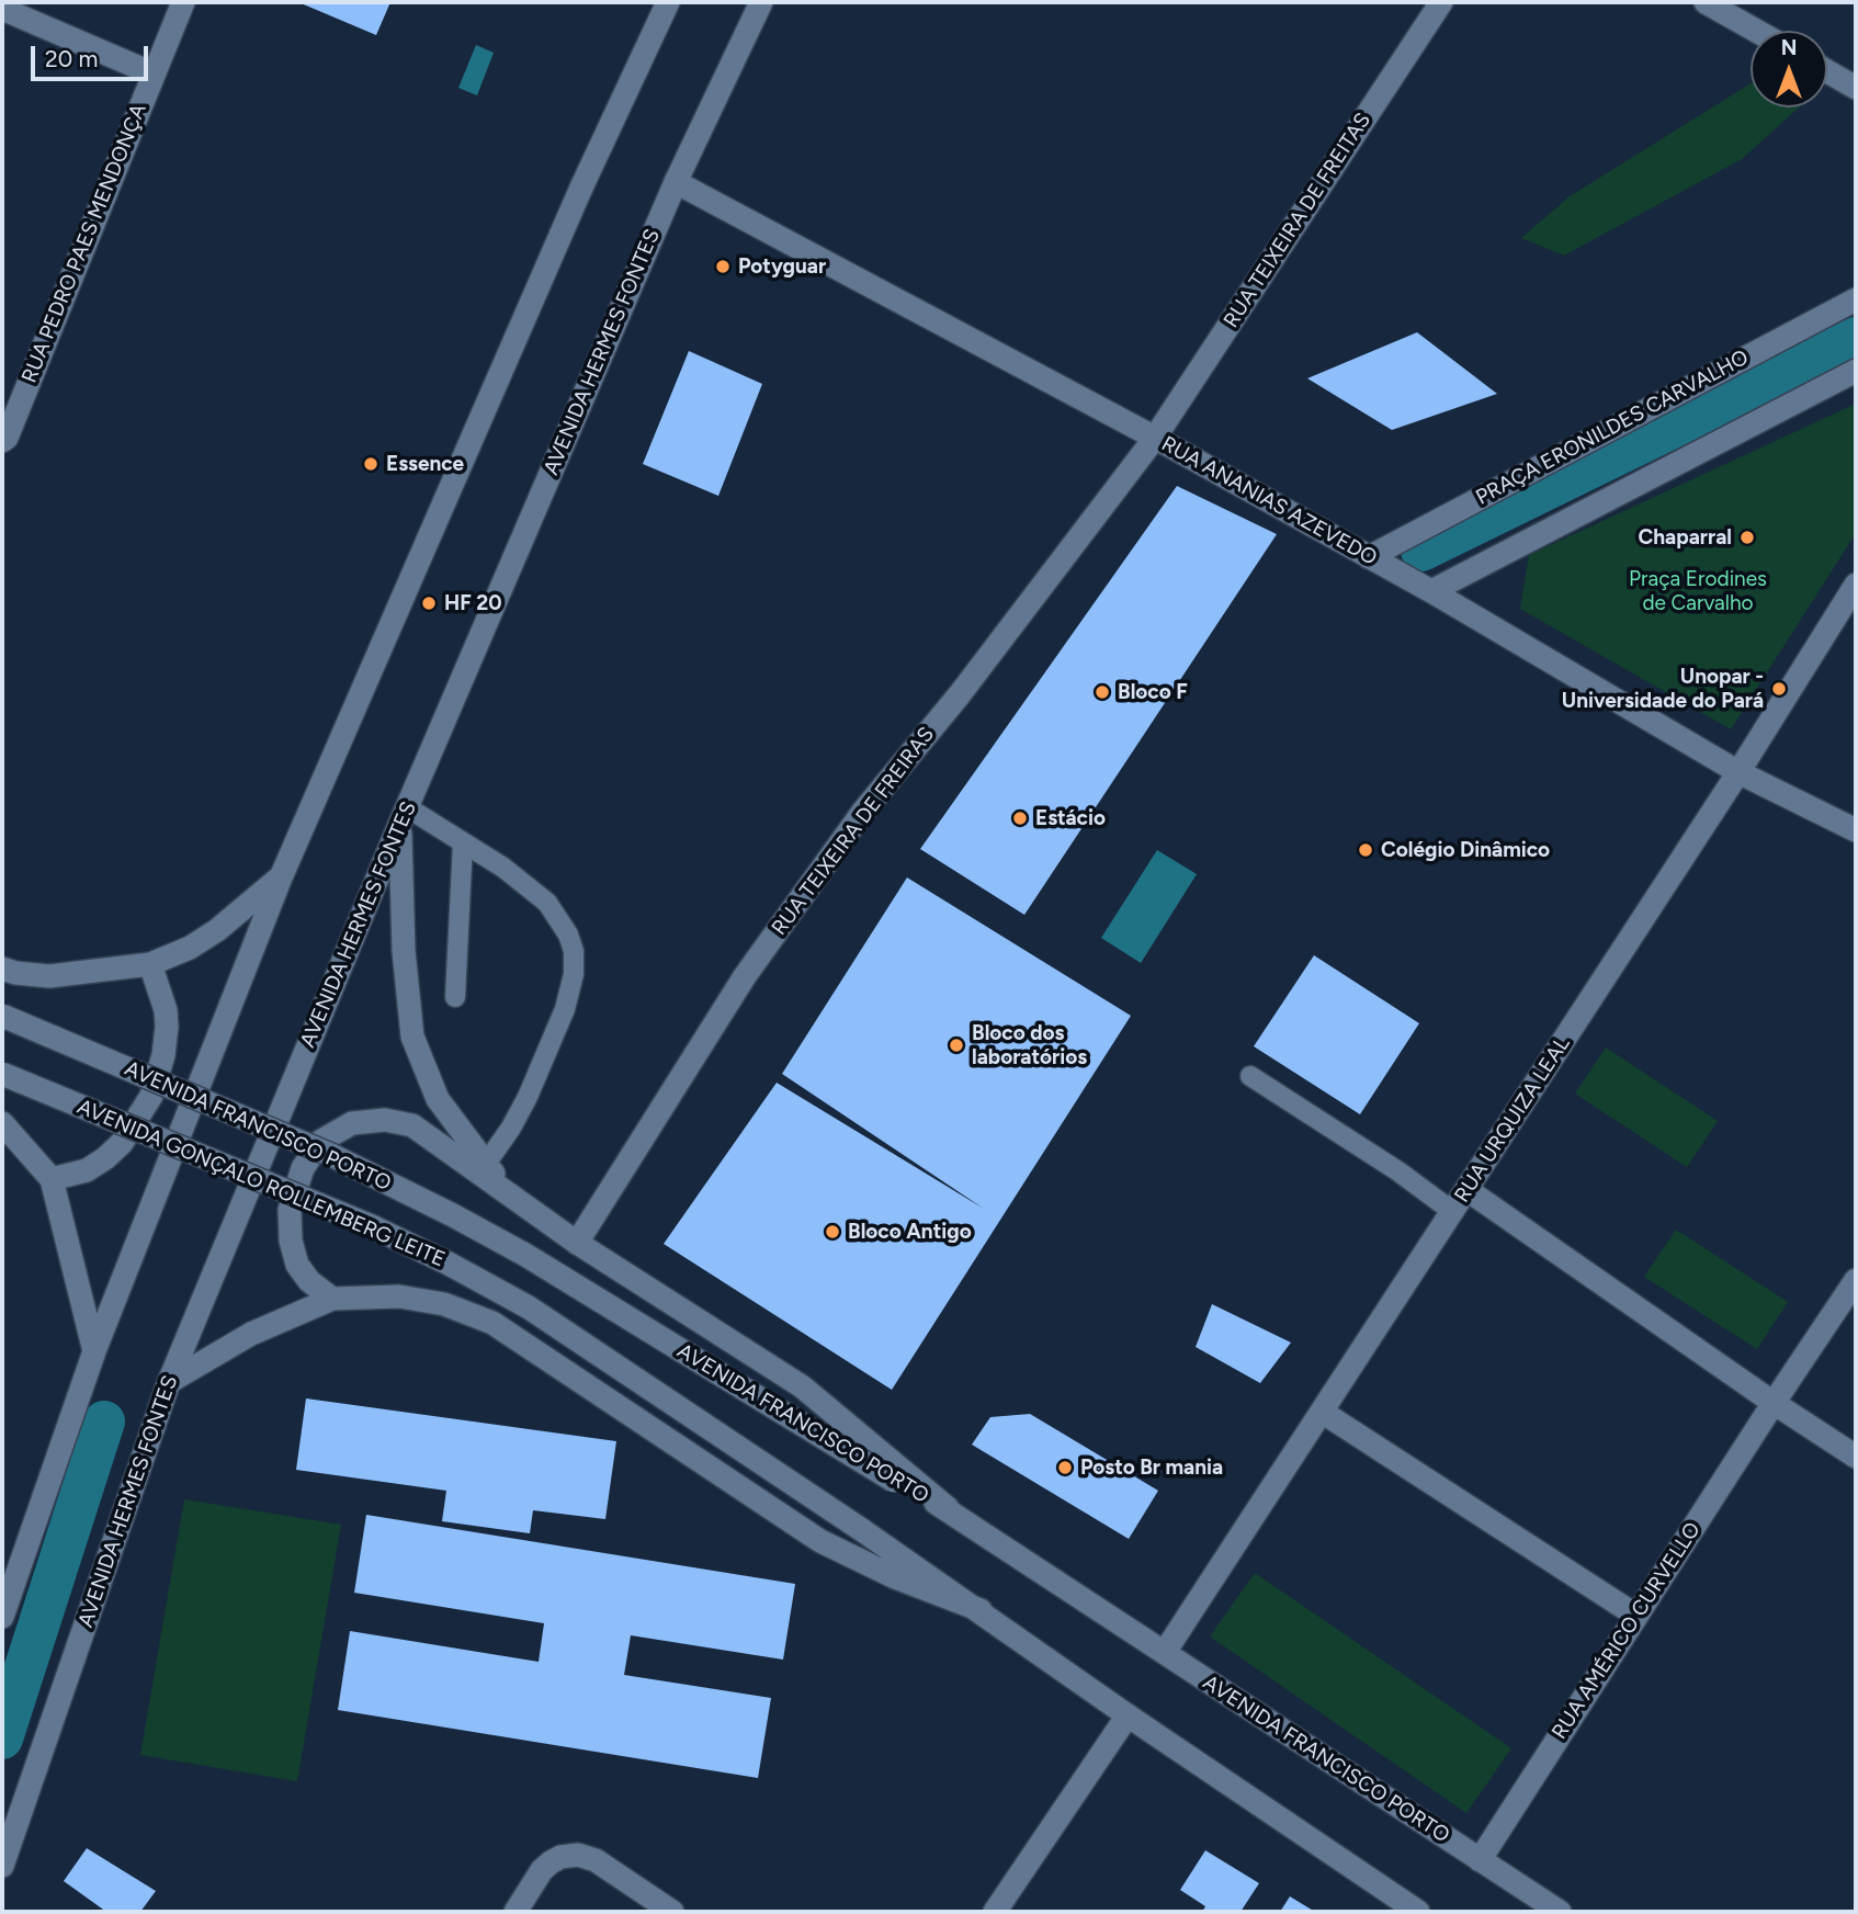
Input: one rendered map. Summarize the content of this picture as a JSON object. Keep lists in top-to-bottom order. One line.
{"streets":{"main road":["RUA TEIXEIRA DE FREITAS","RUA PEDRO PAES MENDONÇA","AVENIDA HERMES FONTES","PRAÇA ERONILDES CARVALHO","RUA ANANIAS AZEVEDO","RUA TEIXEIRA DE FREIRAS","RUA URQUIZA LEAL","AVENIDA FRANCISCO PORTO","AVENIDA GONÇALO ROLLEMBERG LEITE","RUA AMÉRICO CURVELLO"]},"crossings":[["RUA TEIXEIRA DE FREITAS","RUA ANANIAS AZEVEDO"],["RUA TEIXEIRA DE FREITAS","RUA TEIXEIRA DE FREIRAS"],["AVENIDA HERMES FONTES","RUA ANANIAS AZEVEDO"],["PRAÇA ERONILDES CARVALHO","RUA ANANIAS AZEVEDO"],["RUA ANANIAS AZEVEDO","RUA TEIXEIRA DE FREIRAS"],["RUA ANANIAS AZEVEDO","RUA URQUIZA LEAL"],["RUA URQUIZA LEAL","AVENIDA FRANCISCO PORTO"],["AVENIDA FRANCISCO PORTO","RUA AMÉRICO CURVELLO"]],"parks":["Praça Erodines de Carvalho"],"places":["Potyguar","Essence","Chaparral","HF 20","Unopar - Universidade do Pará","Bloco F","Estácio","Colégio Dinâmico","Bloco dos laboratórios","Bloco Antigo","Posto Br mania"],"scale_bar":"20 m","north":"top"}
